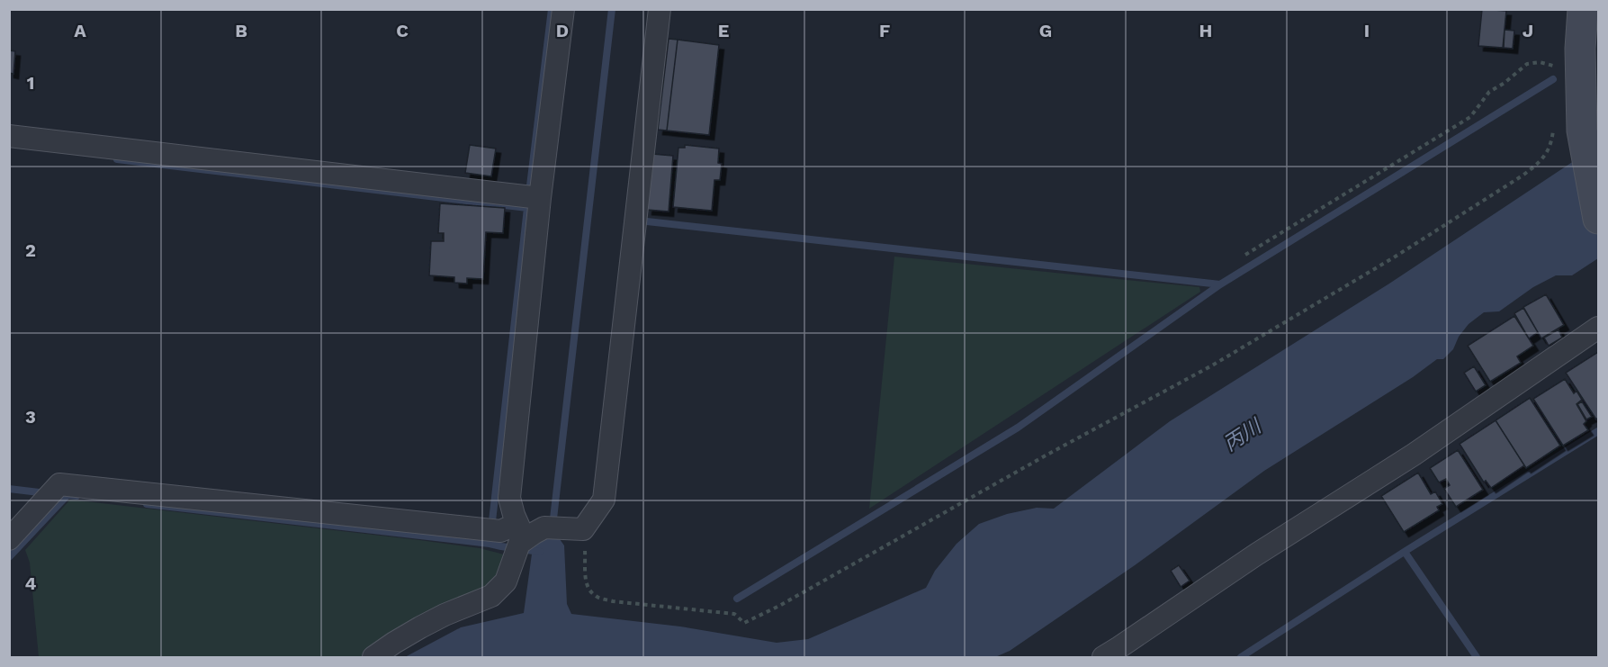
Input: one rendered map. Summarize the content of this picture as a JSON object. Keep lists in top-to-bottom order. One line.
{"water":["丙川"],"grid":{"columns":["A","B","C","D","E","F","G","H","I","J"],"rows":["1","2","3","4"]}}
